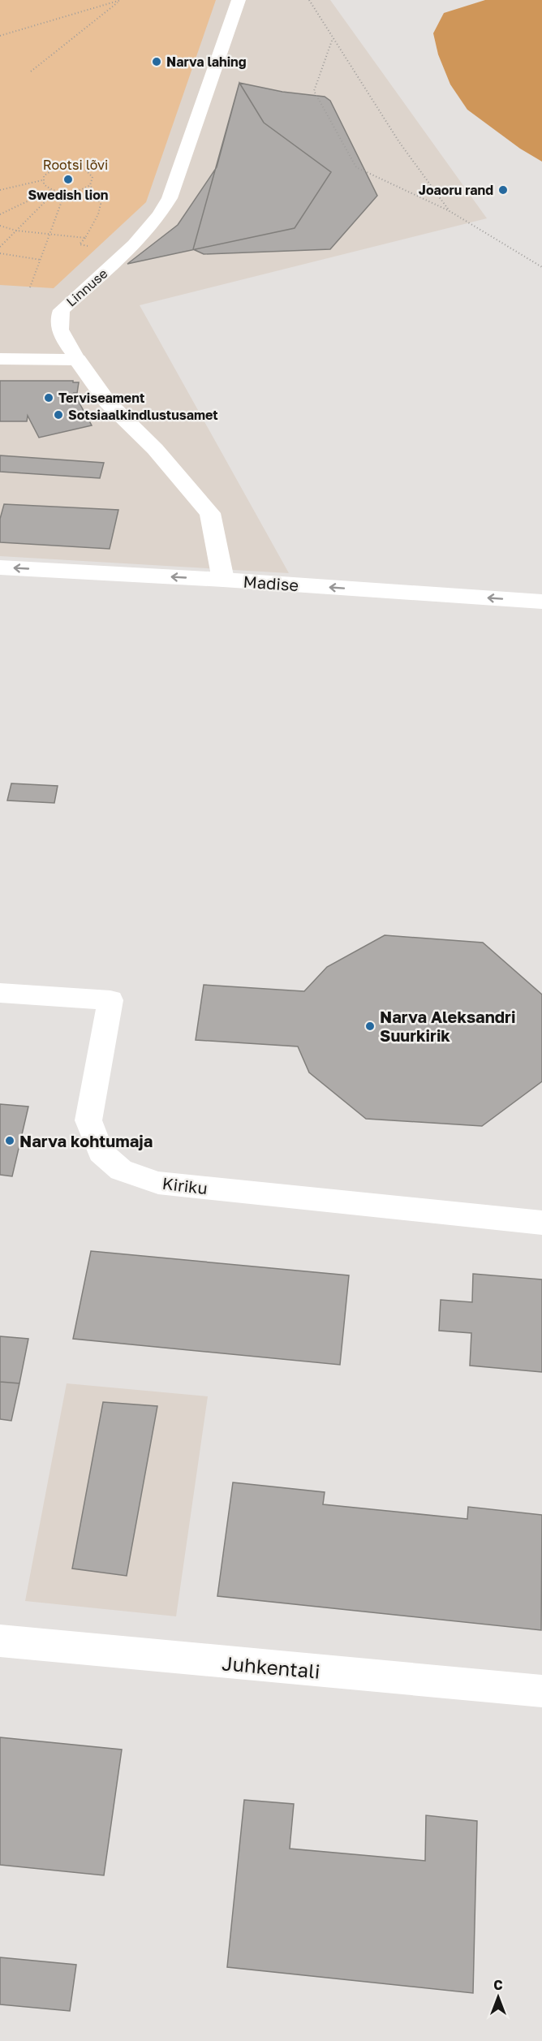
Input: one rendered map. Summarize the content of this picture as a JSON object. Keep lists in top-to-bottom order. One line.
{"streets":{"street":["Linnuse","Madise","Kiriku","Juhkentali"]},"crossings":[["Linnuse","Madise"]],"one_way":["Madise"],"parks":["Rootsi lõvi"],"places":["Narva lahing","Swedish lion","Joaoru rand","Terviseament","Sotsiaalkindlustusamet","Narva Aleksandri Suurkirik","Narva kohtumaja"],"north":"top"}
